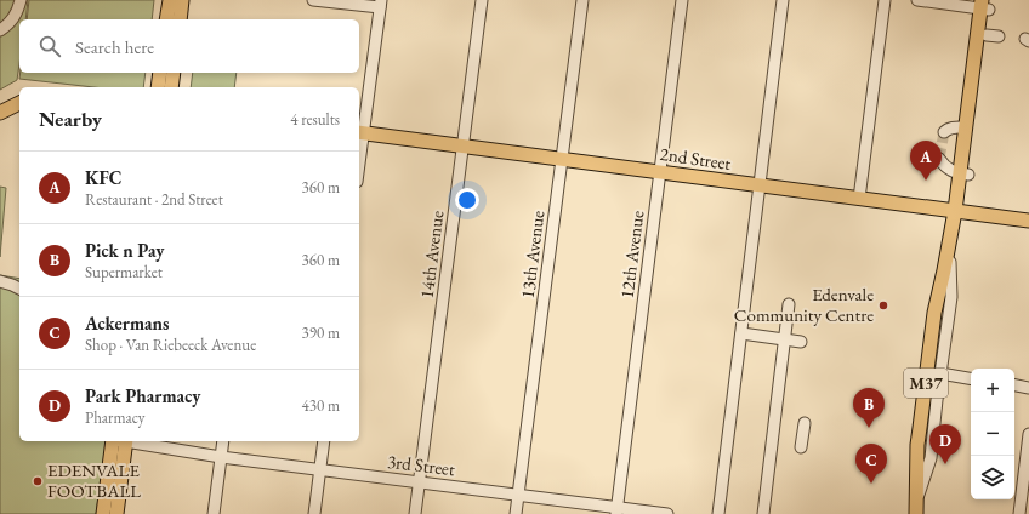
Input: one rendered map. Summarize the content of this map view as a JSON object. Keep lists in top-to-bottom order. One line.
{"streets":{"main road":["2nd Street","M37"],"street":["14th Avenue","13th Avenue","12th Avenue","3rd Street"]},"crossings":[["2nd Street","14th Avenue"],["2nd Street","13th Avenue"],["2nd Street","12th Avenue"],["2nd Street","M37"],["14th Avenue","3rd Street"],["13th Avenue","3rd Street"],["12th Avenue","3rd Street"]],"places":["Edenvale Community Centre","EDENVALE FOOTBALL"],"page":{"search":"Search here","heading":["Nearby","4 results"],"pins":["A","B","D","C"],"list":[{"mark":"A","name":"KFC","note":"Restaurant · 2nd Street","value":"360 m"},{"mark":"B","name":"Pick n Pay","note":"Supermarket","value":"360 m"},{"mark":"C","name":"Ackermans","note":"Shop · Van Riebeeck Avenue","value":"390 m"},{"mark":"D","name":"Park Pharmacy","note":"Pharmacy","value":"430 m"}],"map_buttons":["+","−"]}}
